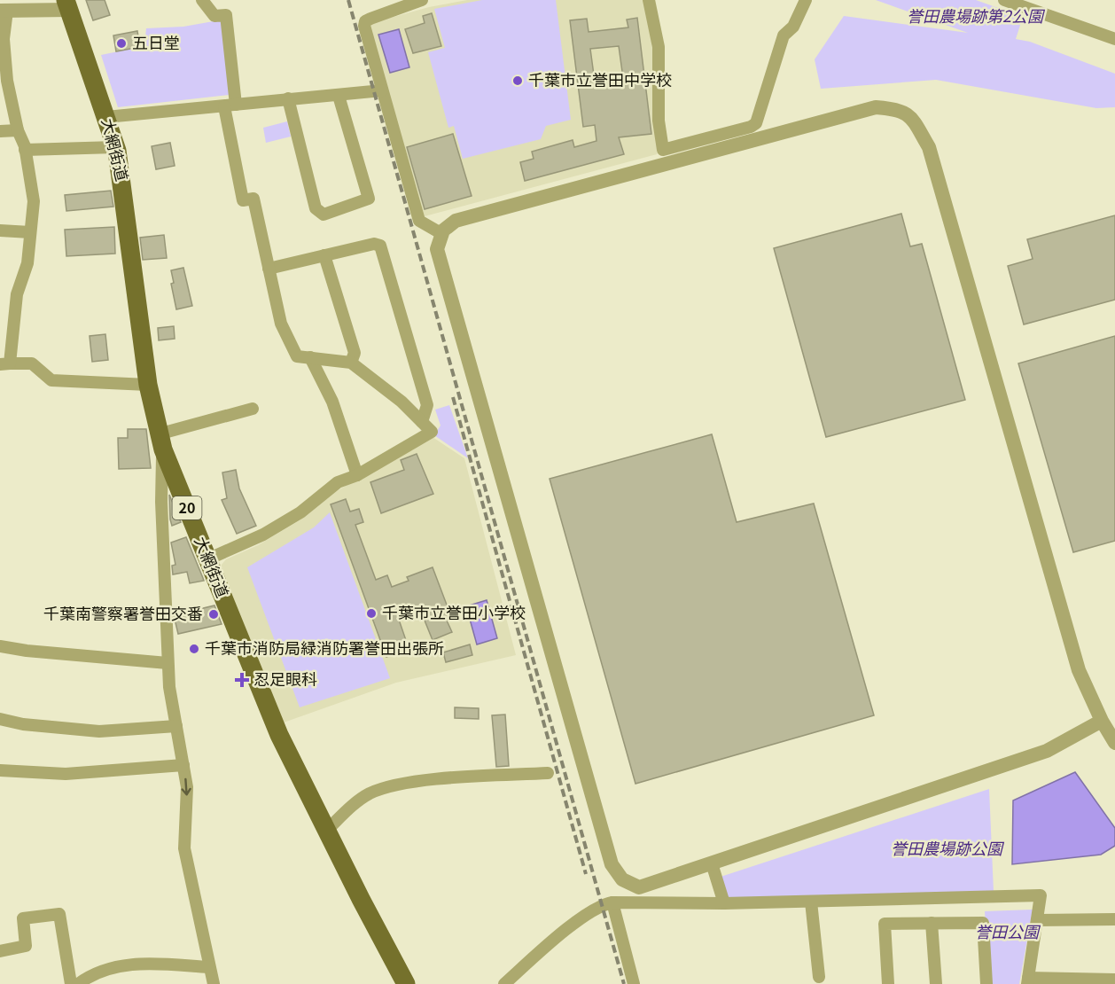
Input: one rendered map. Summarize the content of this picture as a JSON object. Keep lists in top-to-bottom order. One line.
{"streets":{"main road":["大網街道","20"]},"parks":["誉田農場跡第2公園","誉田農場跡公園","誉田公園"],"places":{"other":["五日堂","千葉市立誉田中学校","千葉市立誉田小学校","千葉南警察署誉田交番","千葉市消防局緑消防署誉田出張所"],"health":["忍足眼科"]}}
